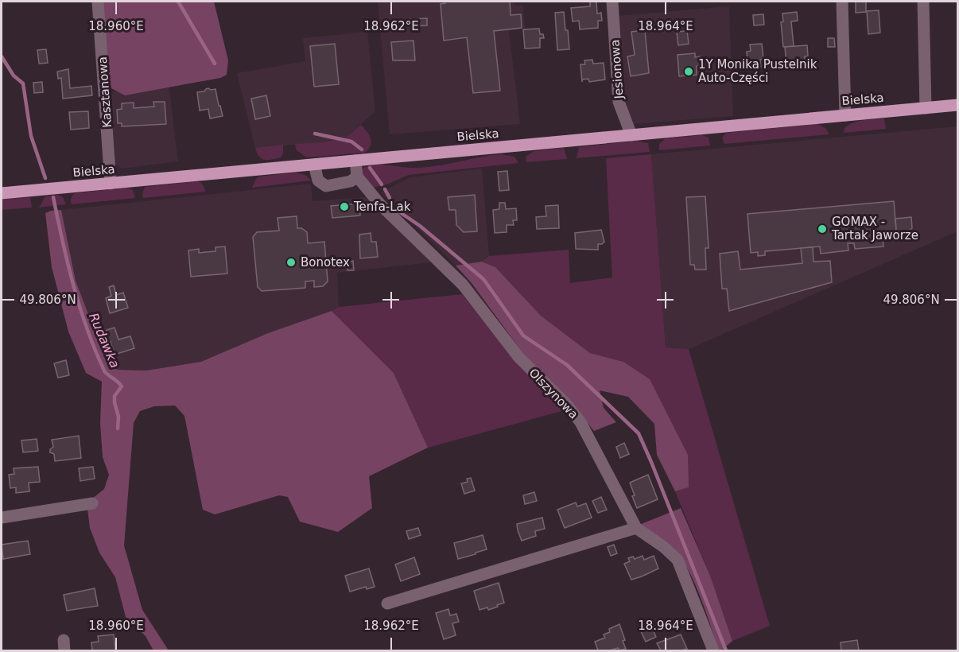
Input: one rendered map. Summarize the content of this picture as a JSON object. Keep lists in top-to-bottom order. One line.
{"streets":{"main road":["Bielska"],"street":["Jesionowa","Kasztanowa","Olszynowa"]},"crossings":[["Jesionowa","Bielska"],["Kasztanowa","Bielska"]],"water":["Rudawka"],"places":["1Y Monika Pustelnik Auto-Części","Tenfa-Lak","GOMAX - Tartak Jaworze","Bonotex"],"coordinates":["18.960°E","18.962°E","18.964°E","49.806°N"]}
